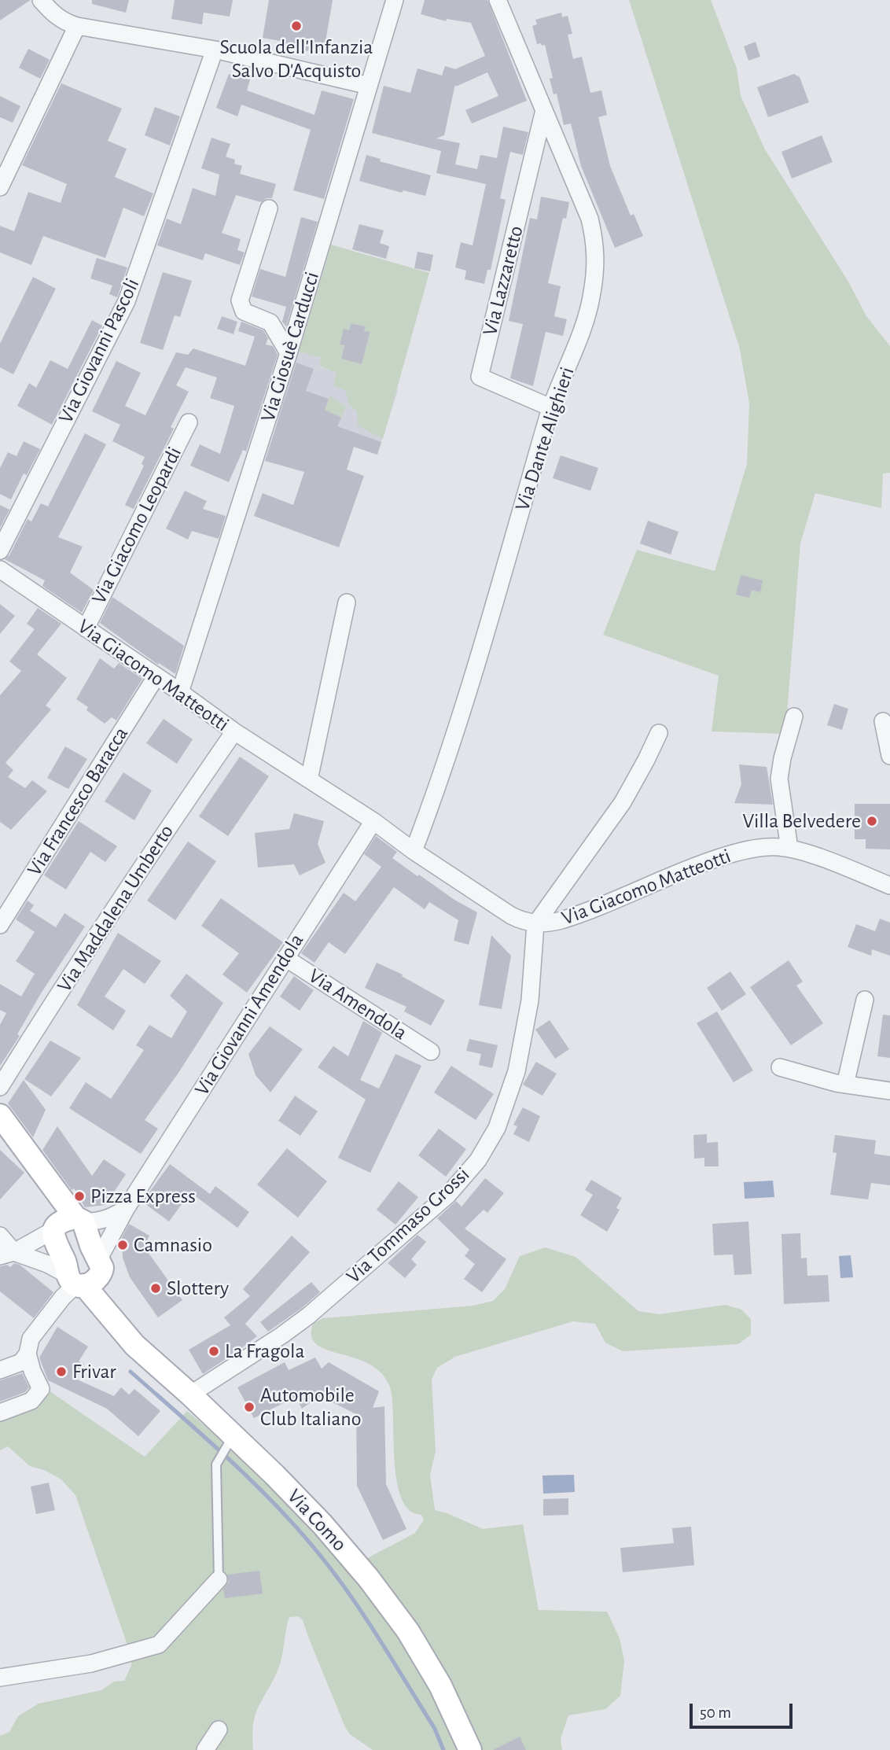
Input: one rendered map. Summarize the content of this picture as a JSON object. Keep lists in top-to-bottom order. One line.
{"streets":{"main road":["Via Como"],"street":["Via Lazzaretto","Via Giosuè Carducci","Via Giovanni Pascoli","Via Dante Alighieri","Via Giacomo Leopardi","Via Giacomo Matteotti","Via Francesco Baracca","Via Maddalena Umberto","Via Amendola","Via Giovanni Amendola","Via Tommaso Grossi"]},"crossings":[["Via Lazzaretto","Via Dante Alighieri"],["Via Giosuè Carducci","Via Giacomo Matteotti"],["Via Dante Alighieri","Via Giacomo Matteotti"],["Via Giacomo Leopardi","Via Giacomo Matteotti"],["Via Giacomo Matteotti","Via Francesco Baracca"],["Via Giacomo Matteotti","Via Maddalena Umberto"],["Via Giacomo Matteotti","Via Giovanni Amendola"],["Via Giacomo Matteotti","Via Tommaso Grossi"],["Via Amendola","Via Giovanni Amendola"],["Via Giovanni Amendola","Via Como"],["Via Tommaso Grossi","Via Como"]],"places":["Scuola dell'Infanzia Salvo D'Acquisto","Villa Belvedere","Pizza Express","Camnasio","Slottery","La Fragola","Frivar","Automobile Club Italiano"],"scale_bar":"50 m"}
